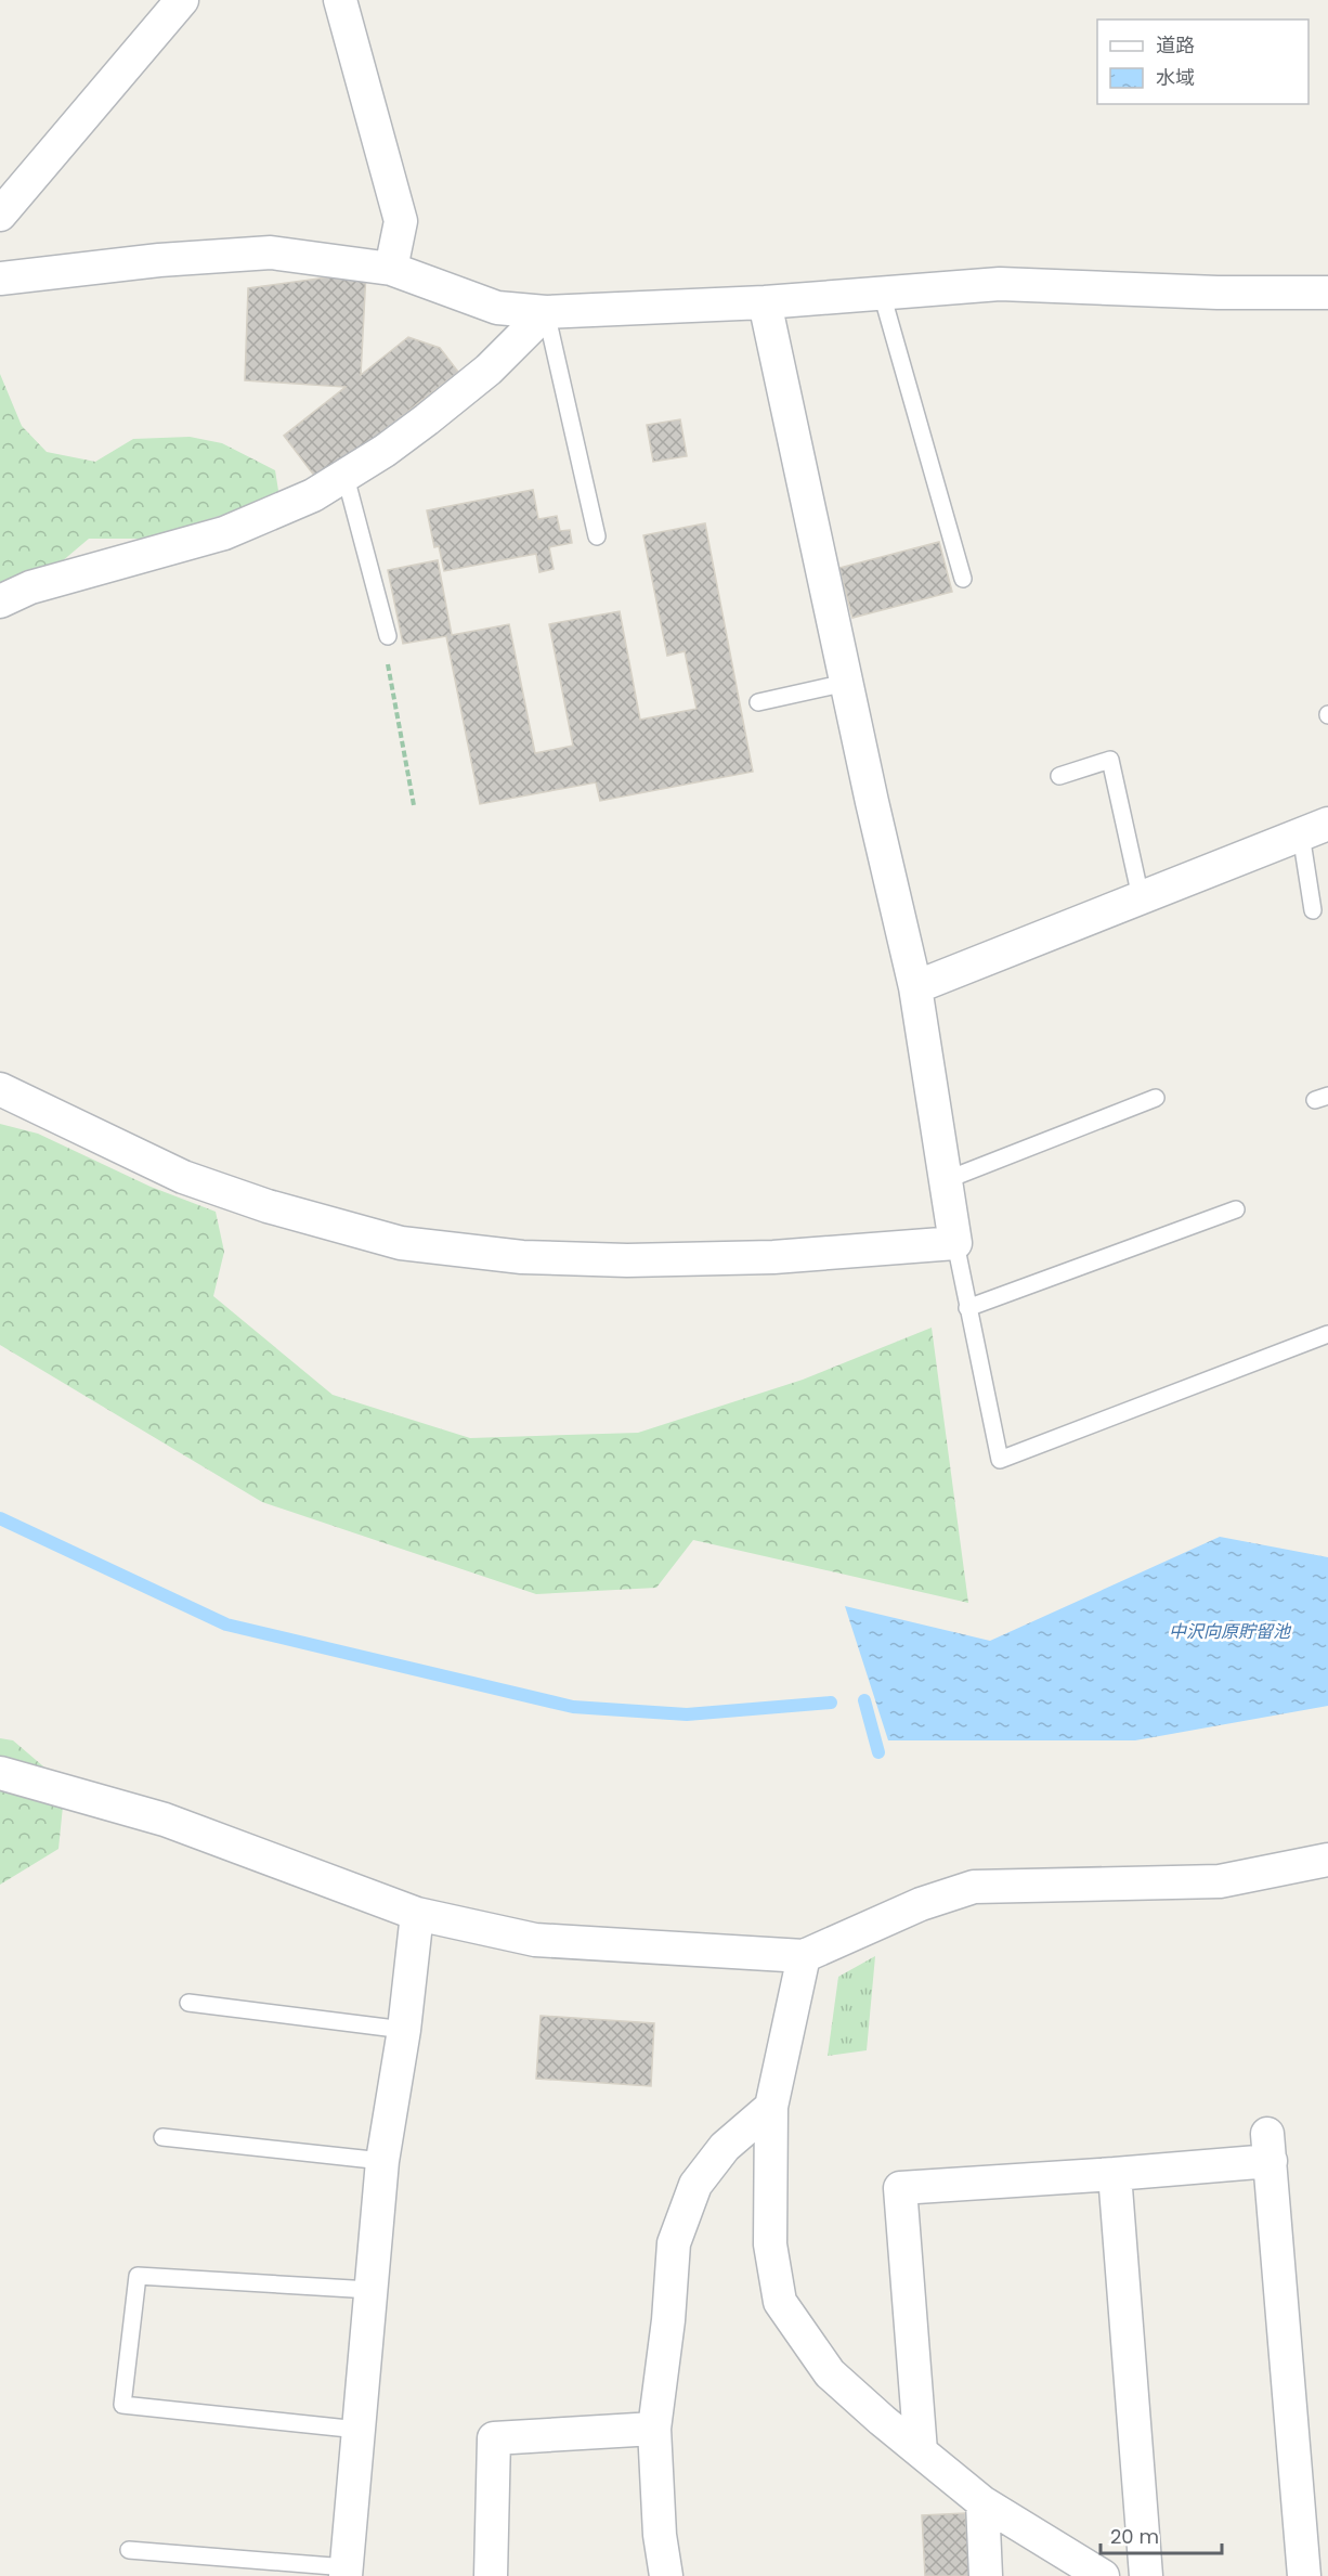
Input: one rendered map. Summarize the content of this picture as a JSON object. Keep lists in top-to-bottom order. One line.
{"water":["中沢向原貯留池"],"legend":["道路","水域"],"scale_bar":"20 m"}
